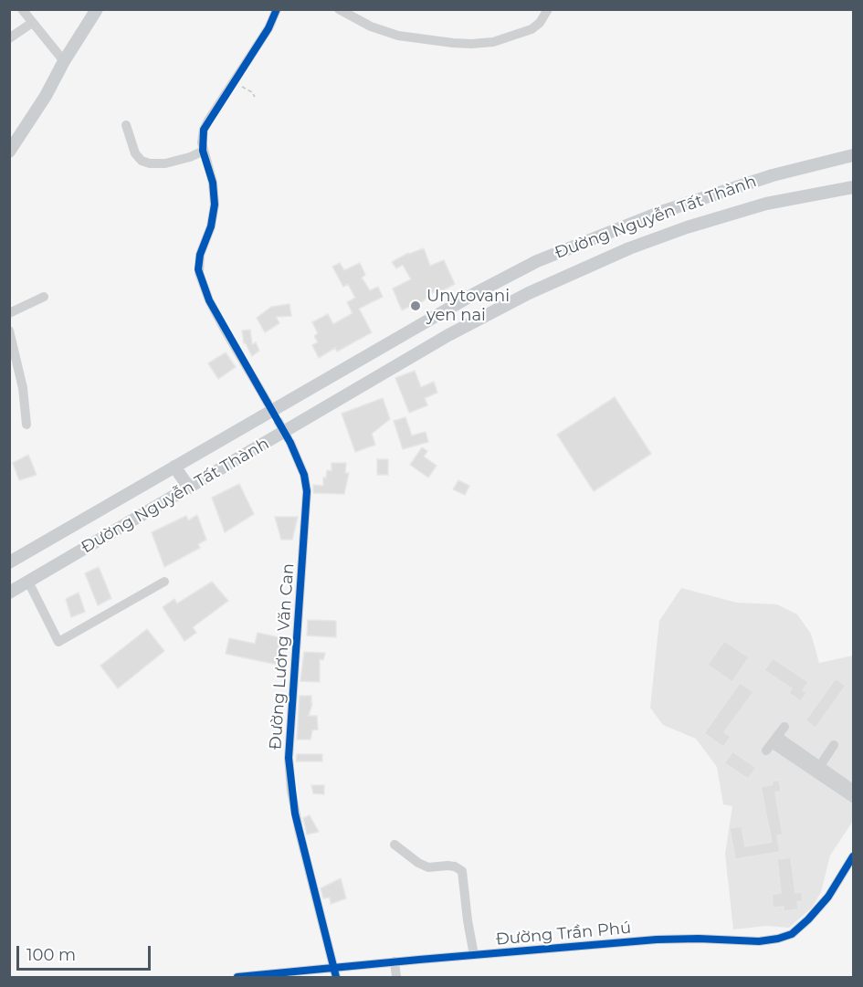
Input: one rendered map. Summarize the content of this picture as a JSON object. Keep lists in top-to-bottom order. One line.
{"streets":{"main road":["Đường Nguyễn Tất Thành"],"street":["Đường Lương Văn Can","Đường Trần Phú"]},"crossings":[["Đường Lương Văn Can","Đường Trần Phú"]],"places":["Unytovani yen nai"],"scale_bar":"100 m"}
